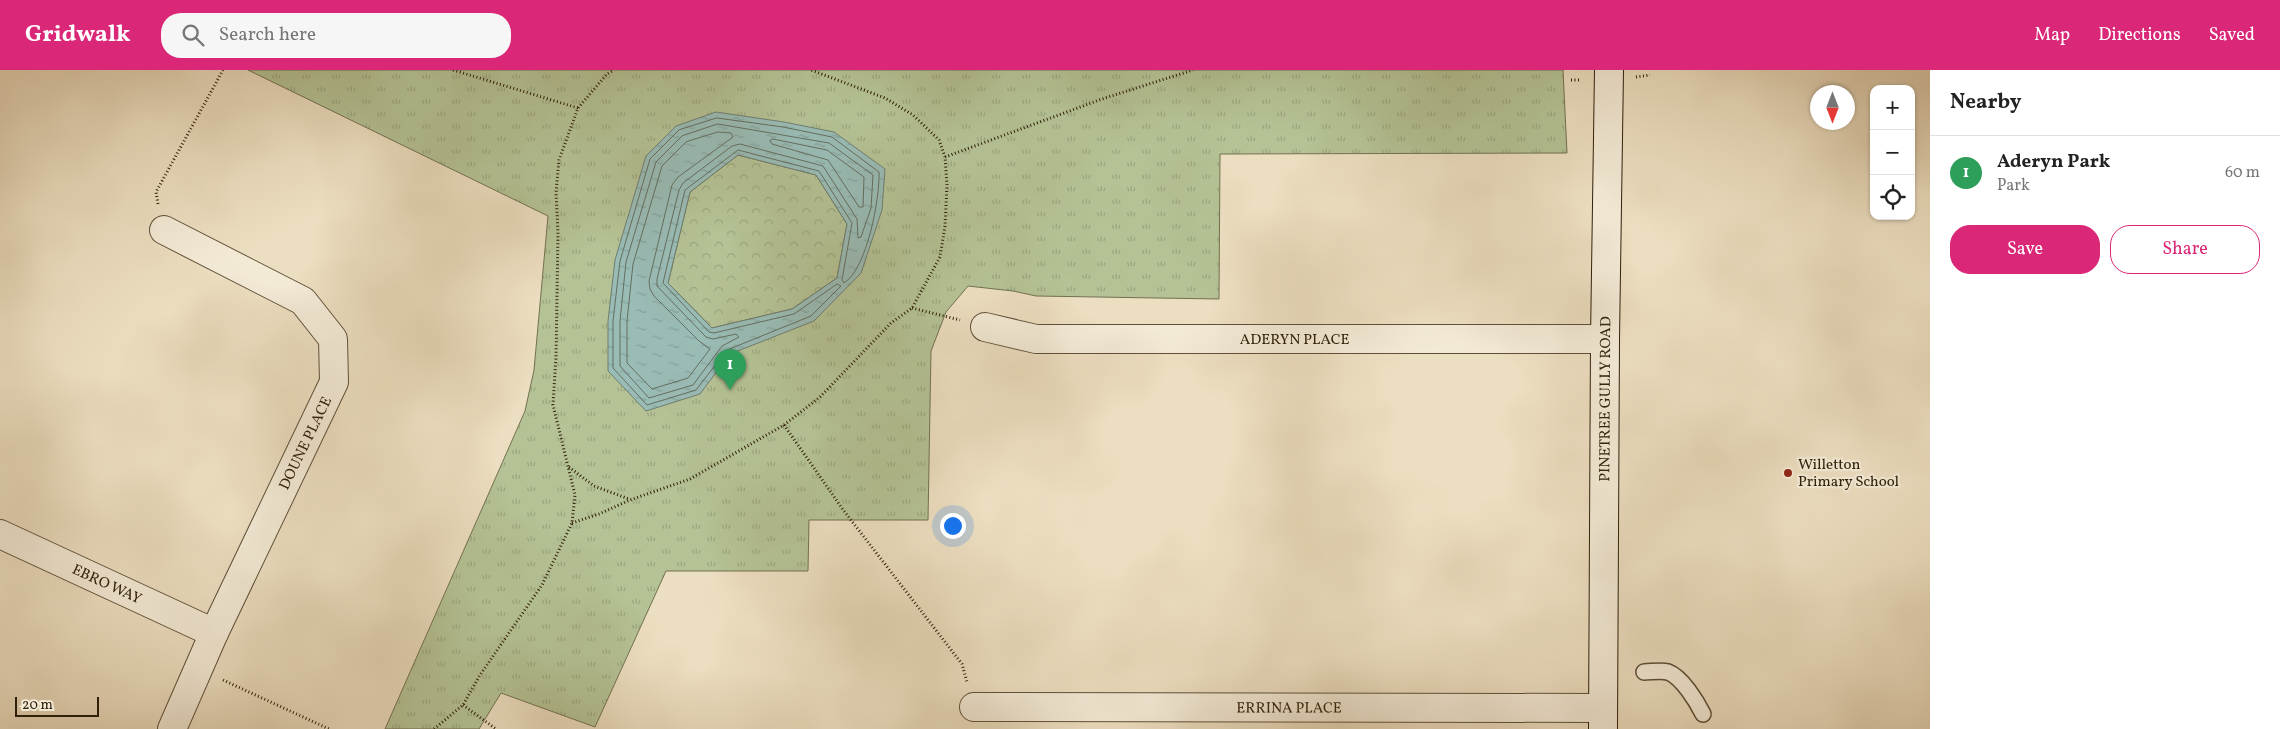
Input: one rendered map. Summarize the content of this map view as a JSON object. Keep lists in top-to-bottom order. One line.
{"streets":{"street":["ADERYN PLACE","PINETREE GULLY ROAD","DOUNE PLACE","EBRO WAY","ERRINA PLACE"]},"crossings":[["ADERYN PLACE","PINETREE GULLY ROAD"],["PINETREE GULLY ROAD","ERRINA PLACE"],["DOUNE PLACE","EBRO WAY"]],"places":["Willetton Primary School"],"scale_bar":"20 m","north":"bottom","page":{"header":"Gridwalk","search":"Search here","nav":["Map","Directions","Saved"],"heading":"Nearby","map_buttons":["+","−"],"list":[{"mark":"1","name":"Aderyn Park","note":"Park","value":"60 m"}],"buttons":["Save","Share"],"pins":"1","scale":"20 m"}}
